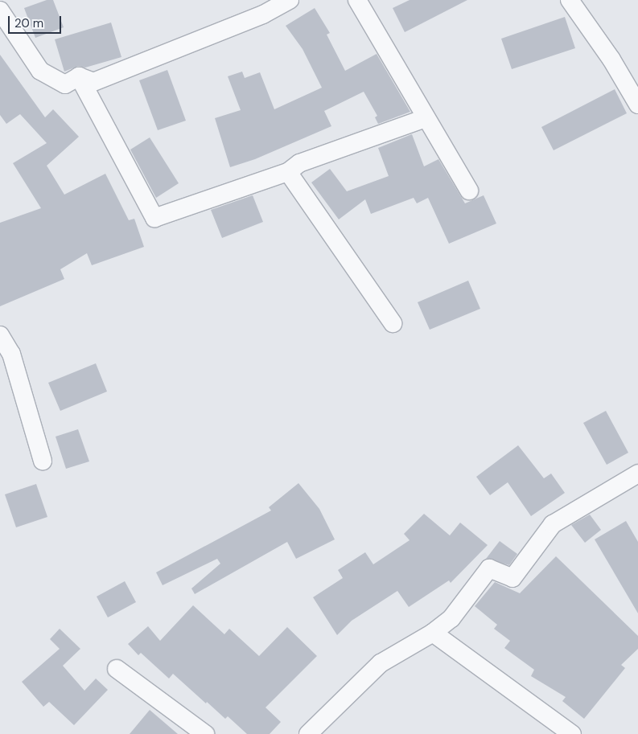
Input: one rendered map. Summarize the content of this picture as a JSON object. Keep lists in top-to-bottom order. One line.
{"scale_bar":"20 m"}
